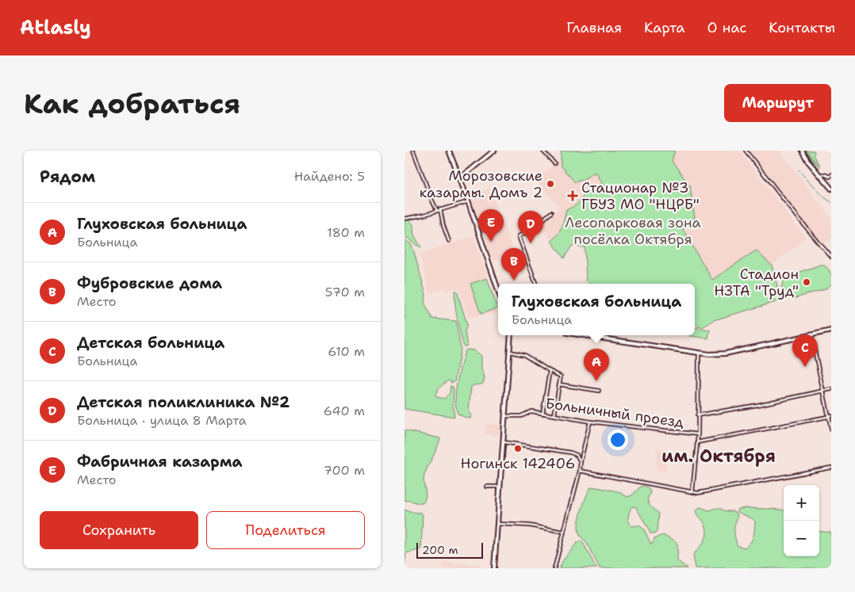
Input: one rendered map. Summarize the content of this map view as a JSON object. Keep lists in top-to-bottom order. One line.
{"streets":{"street":["Больничный проезд"]},"districts":["им. Октября"],"parks":["Лесопарковая зона посёлка Октября"],"places":{"other":["Морозовские казармы. Домъ 2","Стадион НЗТА \"Труд\"","Ногинск 142406"],"health":["Стационар №3 ГБУЗ МО \"НЦРБ\""]},"scale_bar":"200 m","page":{"header":"Atlasly","nav":["Главная","Карта","О нас","Контакты"],"buttons":["Маршрут",["Сохранить","Поделиться"]],"title":"Как добраться","heading":["Рядом","Найдено: 5"],"list":[{"mark":"A","name":"Глуховская больница","note":"Больница","value":"180 m"},{"mark":"B","name":"Фубровские дома","note":"Место","value":"570 m"},{"mark":"C","name":"Детская больница","note":"Больница","value":"610 m"},{"mark":"D","name":"Детская поликлиника №2","note":"Больница · улица 8 Марта","value":"640 m"},{"mark":"E","name":"Фабричная казарма","note":"Место","value":"700 m"}],"pins":["E","D","B","C","A"],"popup":["Глуховская больница","Больница"],"map_buttons":["+","−"],"scale":"200 m"}}
